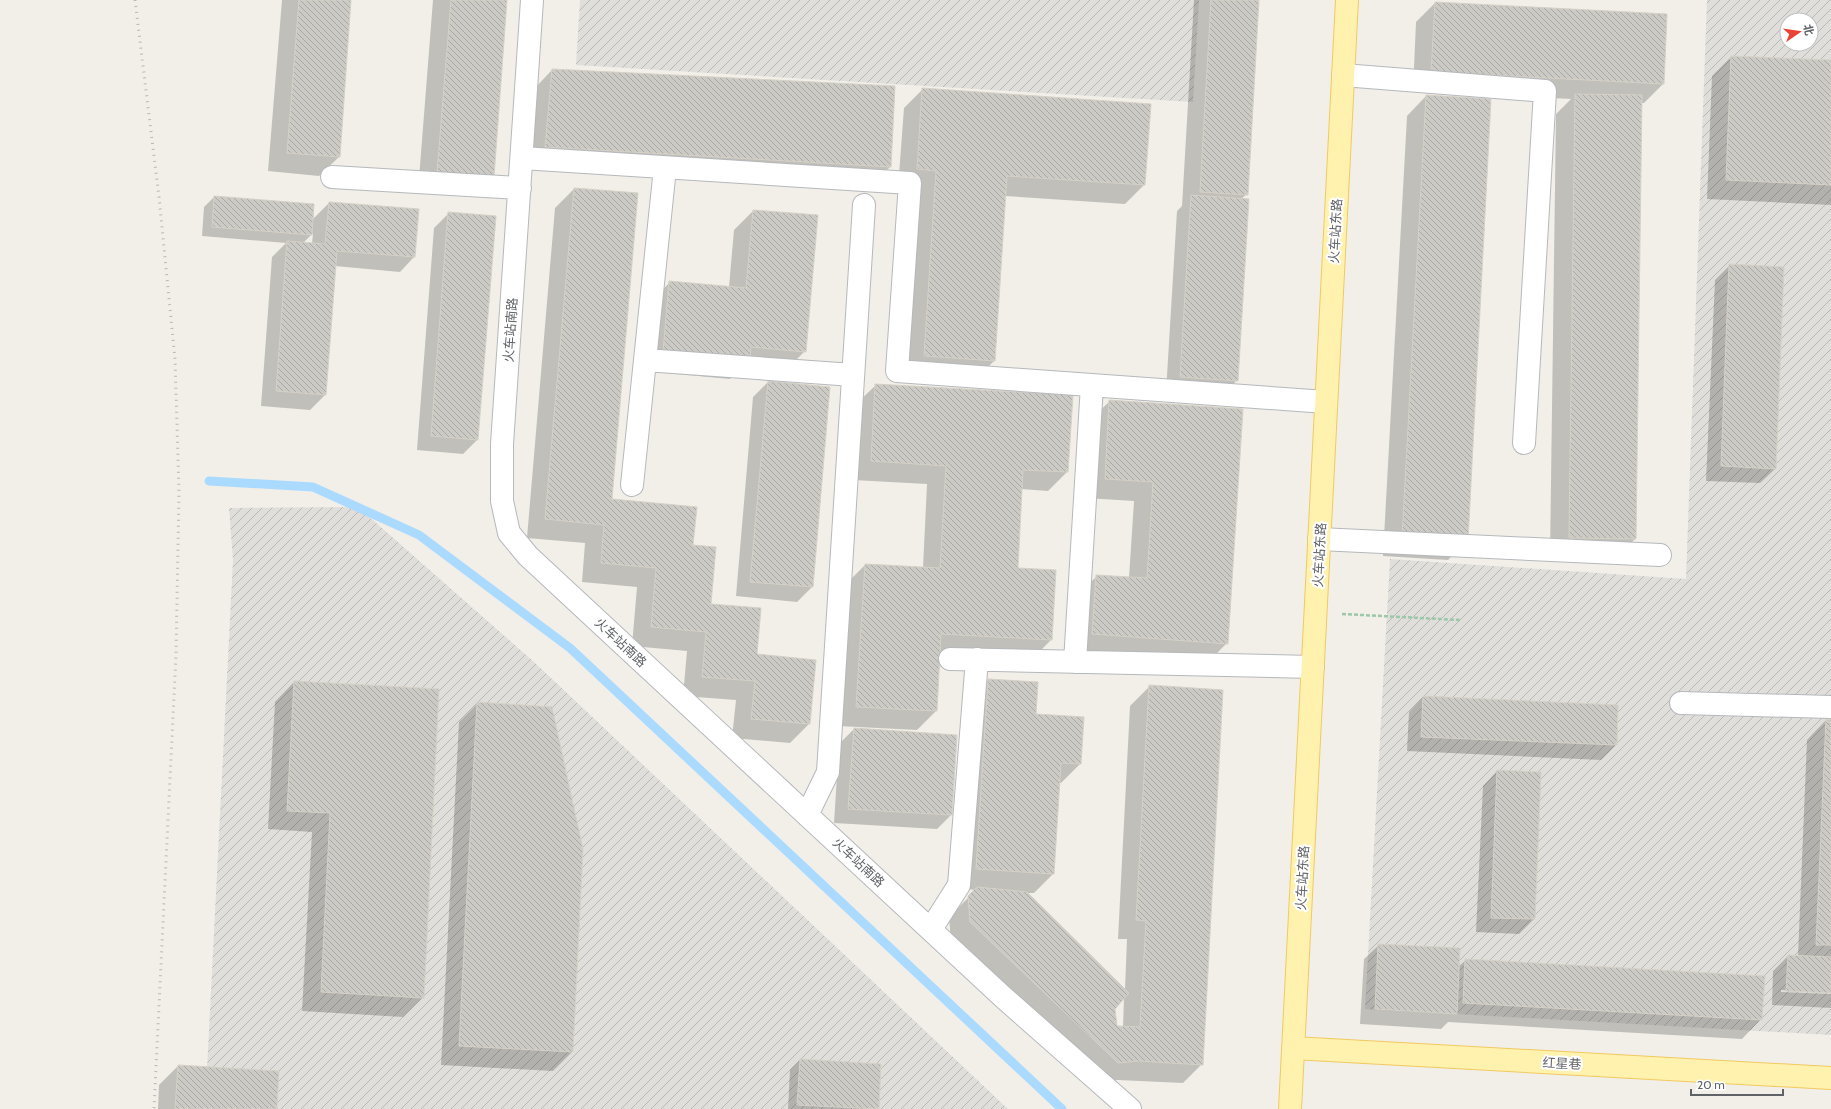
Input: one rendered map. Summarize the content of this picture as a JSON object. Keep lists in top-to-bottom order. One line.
{"streets":{"main road":["火车站东路","红星巷"],"street":["火车站南路"]},"crossings":[["火车站东路","红星巷"]],"scale_bar":"20 m","north":"right"}
